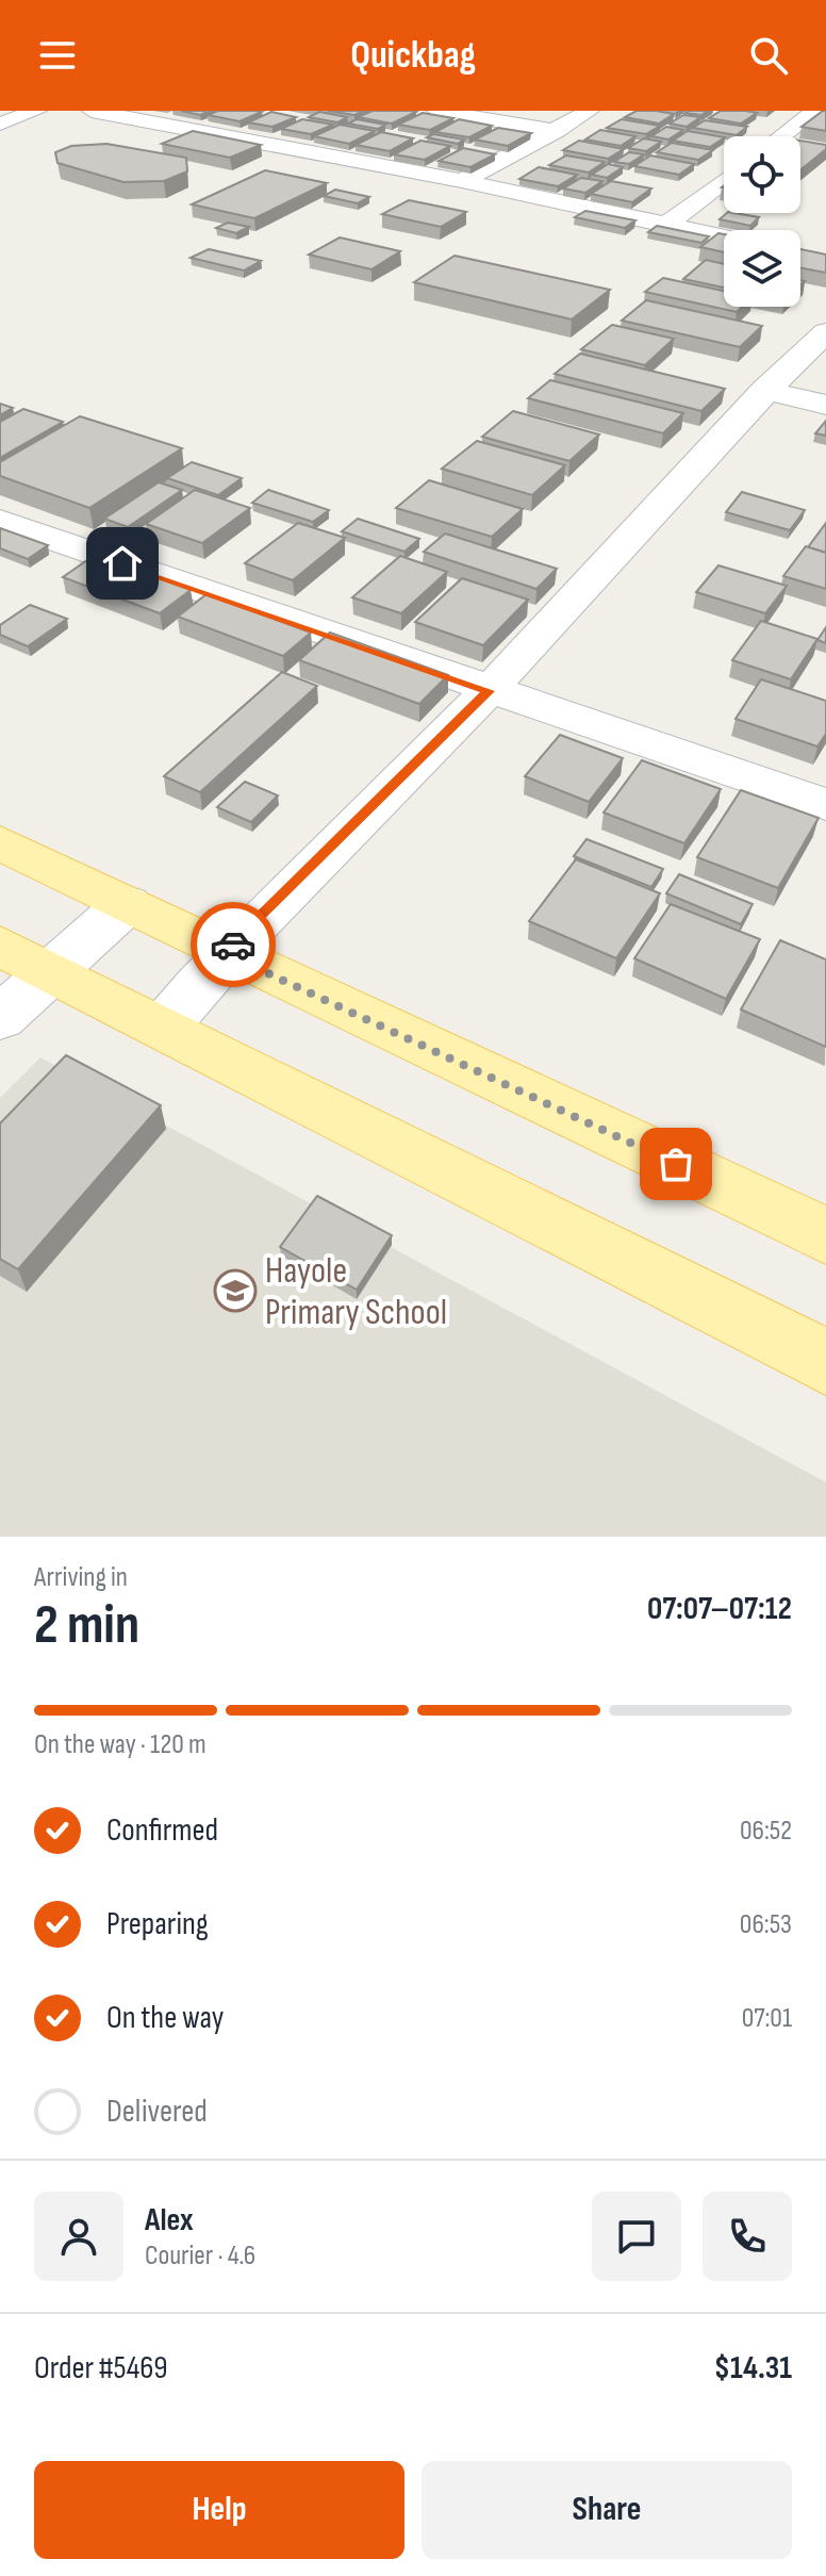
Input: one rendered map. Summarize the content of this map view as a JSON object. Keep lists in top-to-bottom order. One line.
{"places":{"school or university":["Hayole Primary School"]},"page":{"header":"Quickbag","heading":["2 min","Arriving in","07:07–07:12"],"panel":["Alex","Courier · 4.6","Order #5469","$14.31"],"bar":"On the way · 120 m","list":[["Confirmed","06:52"],["Preparing","06:53"],["On the way","07:01"],"Delivered"],"buttons":["Help","Share"]}}
